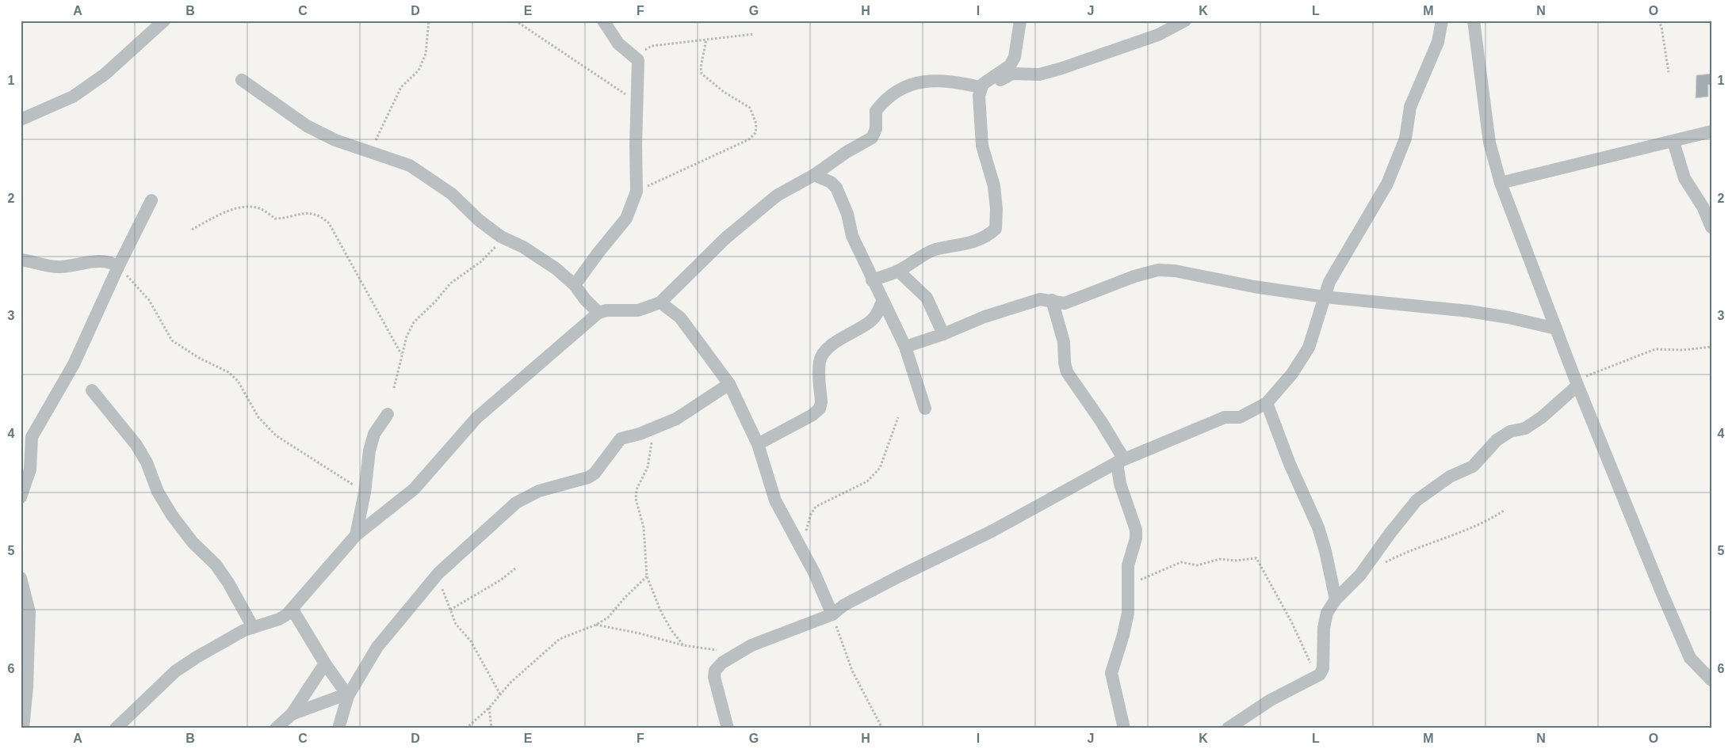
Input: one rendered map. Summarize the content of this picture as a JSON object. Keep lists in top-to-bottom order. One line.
{"grid":{"columns":["A","B","C","D","E","F","G","H","I","J","K","L","M","N","O"],"rows":["1","2","3","4","5","6"]}}
